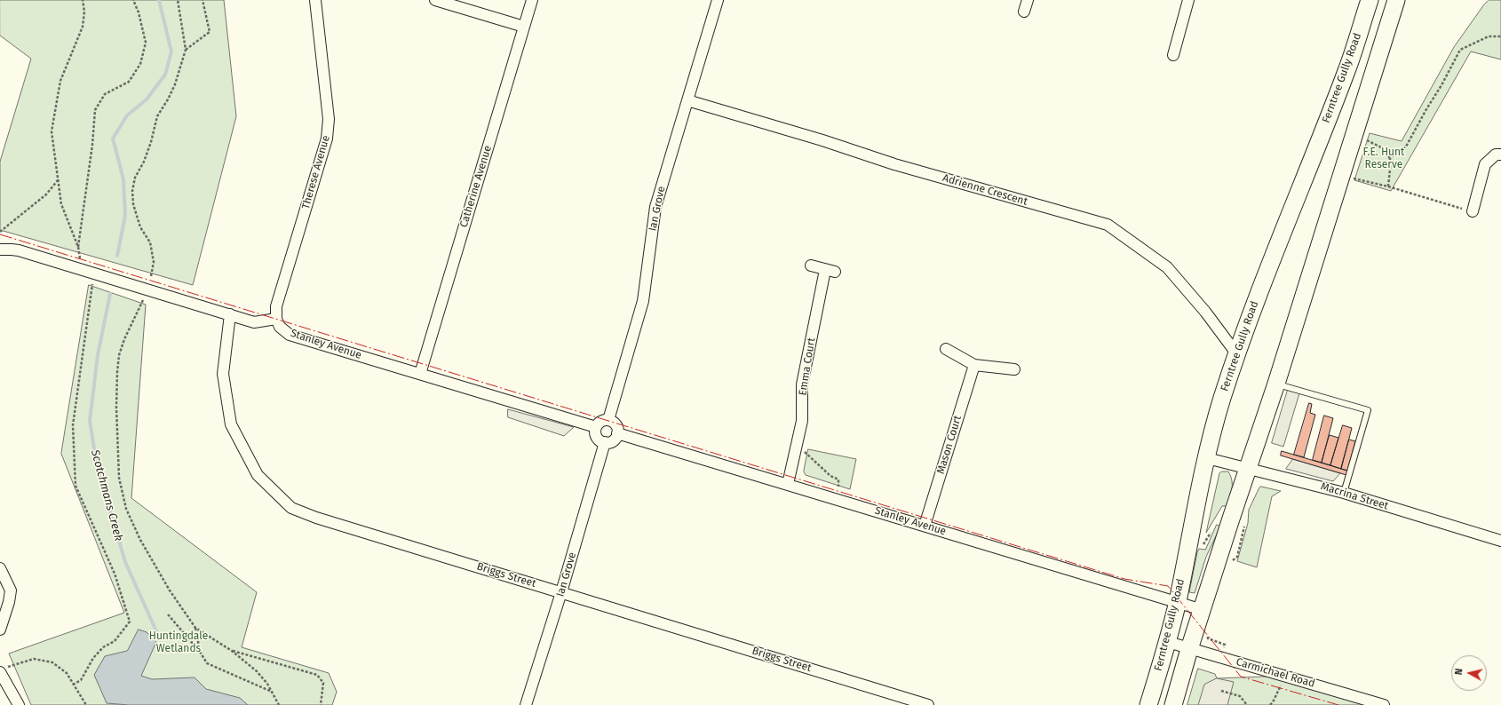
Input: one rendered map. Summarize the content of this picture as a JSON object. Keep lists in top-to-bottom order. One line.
{"streets":{"main road":["Ferntree Gully Road"],"street":["Therese Avenue","Catherine Avenue","Adrienne Crescent","Ian Grove","Stanley Avenue","Emma Court","Mason Court","Macrina Street","Briggs Street","Carmichael Road"]},"crossings":[["Ferntree Gully Road","Adrienne Crescent"],["Ferntree Gully Road","Stanley Avenue"],["Ferntree Gully Road","Macrina Street"],["Ferntree Gully Road","Carmichael Road"],["Therese Avenue","Stanley Avenue"],["Catherine Avenue","Stanley Avenue"],["Adrienne Crescent","Ian Grove"],["Ian Grove","Stanley Avenue"],["Ian Grove","Briggs Street"],["Stanley Avenue","Emma Court"],["Stanley Avenue","Mason Court"]],"water":["Scotchmans Creek"],"parks":["F.E. Hunt Reserve","Huntingdale Wetlands"],"north":"left"}
